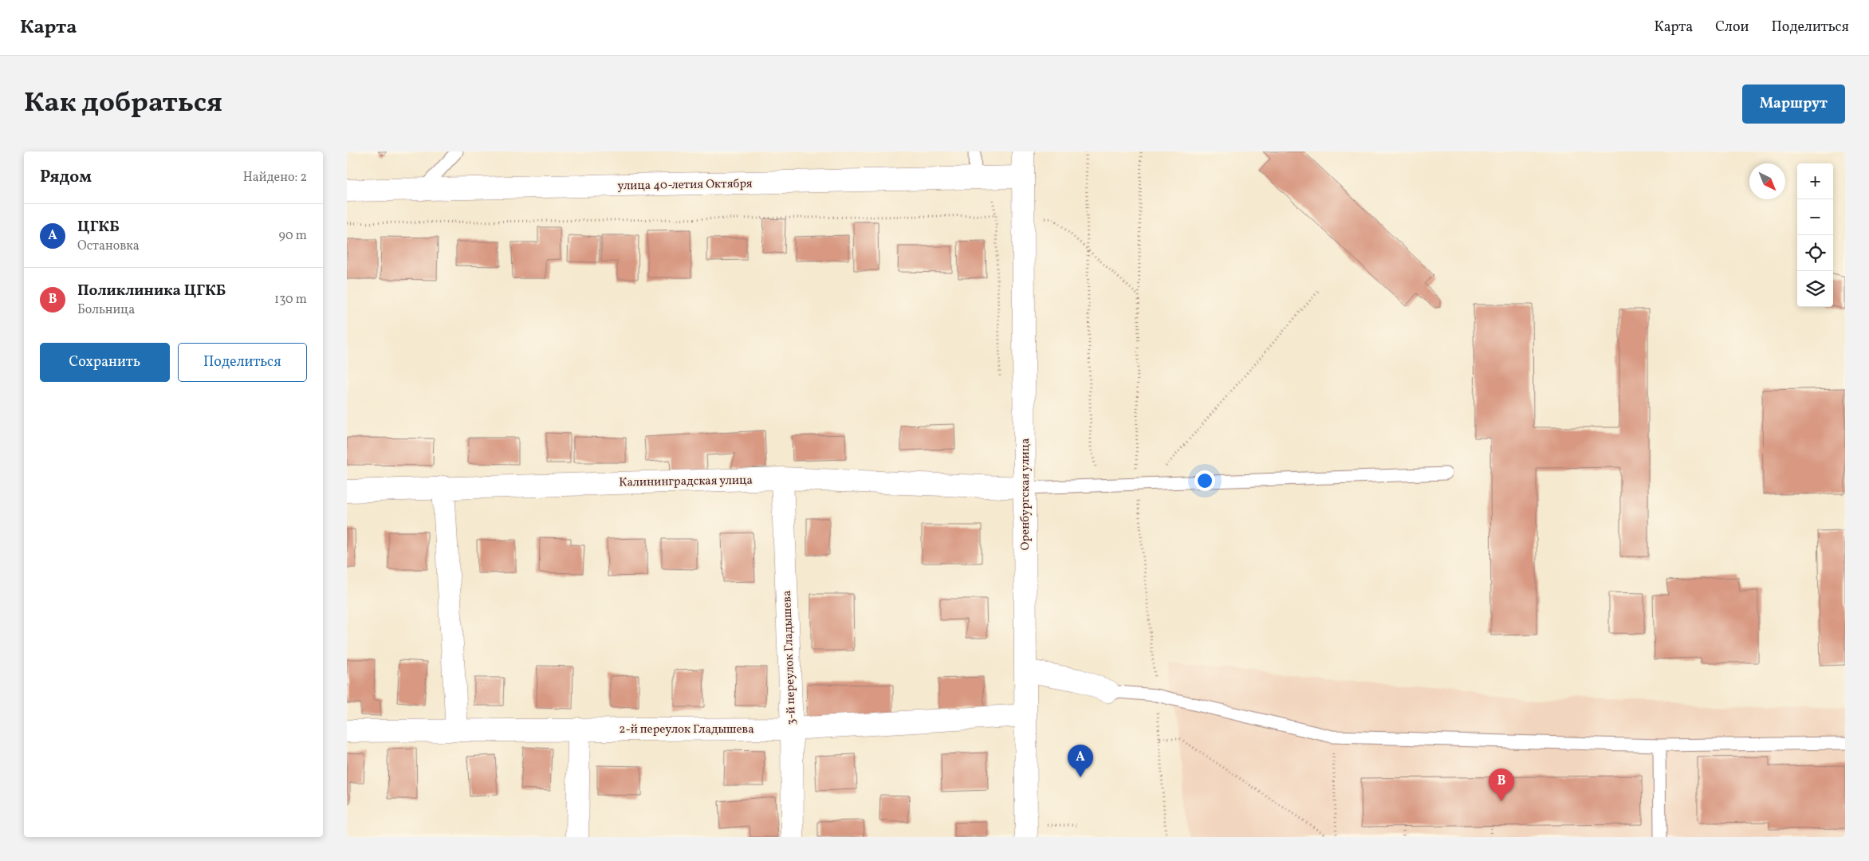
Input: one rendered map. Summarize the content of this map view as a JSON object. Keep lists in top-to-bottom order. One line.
{"streets":{"street":["улица 40-летия Октября","Калининградская улица","Оренбургская улица","3-й переулок Гладышева","2-й переулок Гладышева"]},"crossings":[["улица 40-летия Октября","Оренбургская улица"],["Калининградская улица","Оренбургская улица"],["Калининградская улица","3-й переулок Гладышева"],["Оренбургская улица","2-й переулок Гладышева"],["3-й переулок Гладышева","2-й переулок Гладышева"]],"north":"bottom right","page":{"header":"Карта","nav":["Карта","Слои","Поделиться"],"title":"Как добраться","buttons":["Маршрут",["Сохранить","Поделиться"]],"heading":["Рядом","Найдено: 2"],"map_buttons":["+","−"],"list":[{"mark":"A","name":"ЦГКБ","note":"Остановка","value":"90 m"},{"mark":"B","name":"Поликлиника ЦГКБ","note":"Больница","value":"130 m"}],"pins":["A","B"]}}
